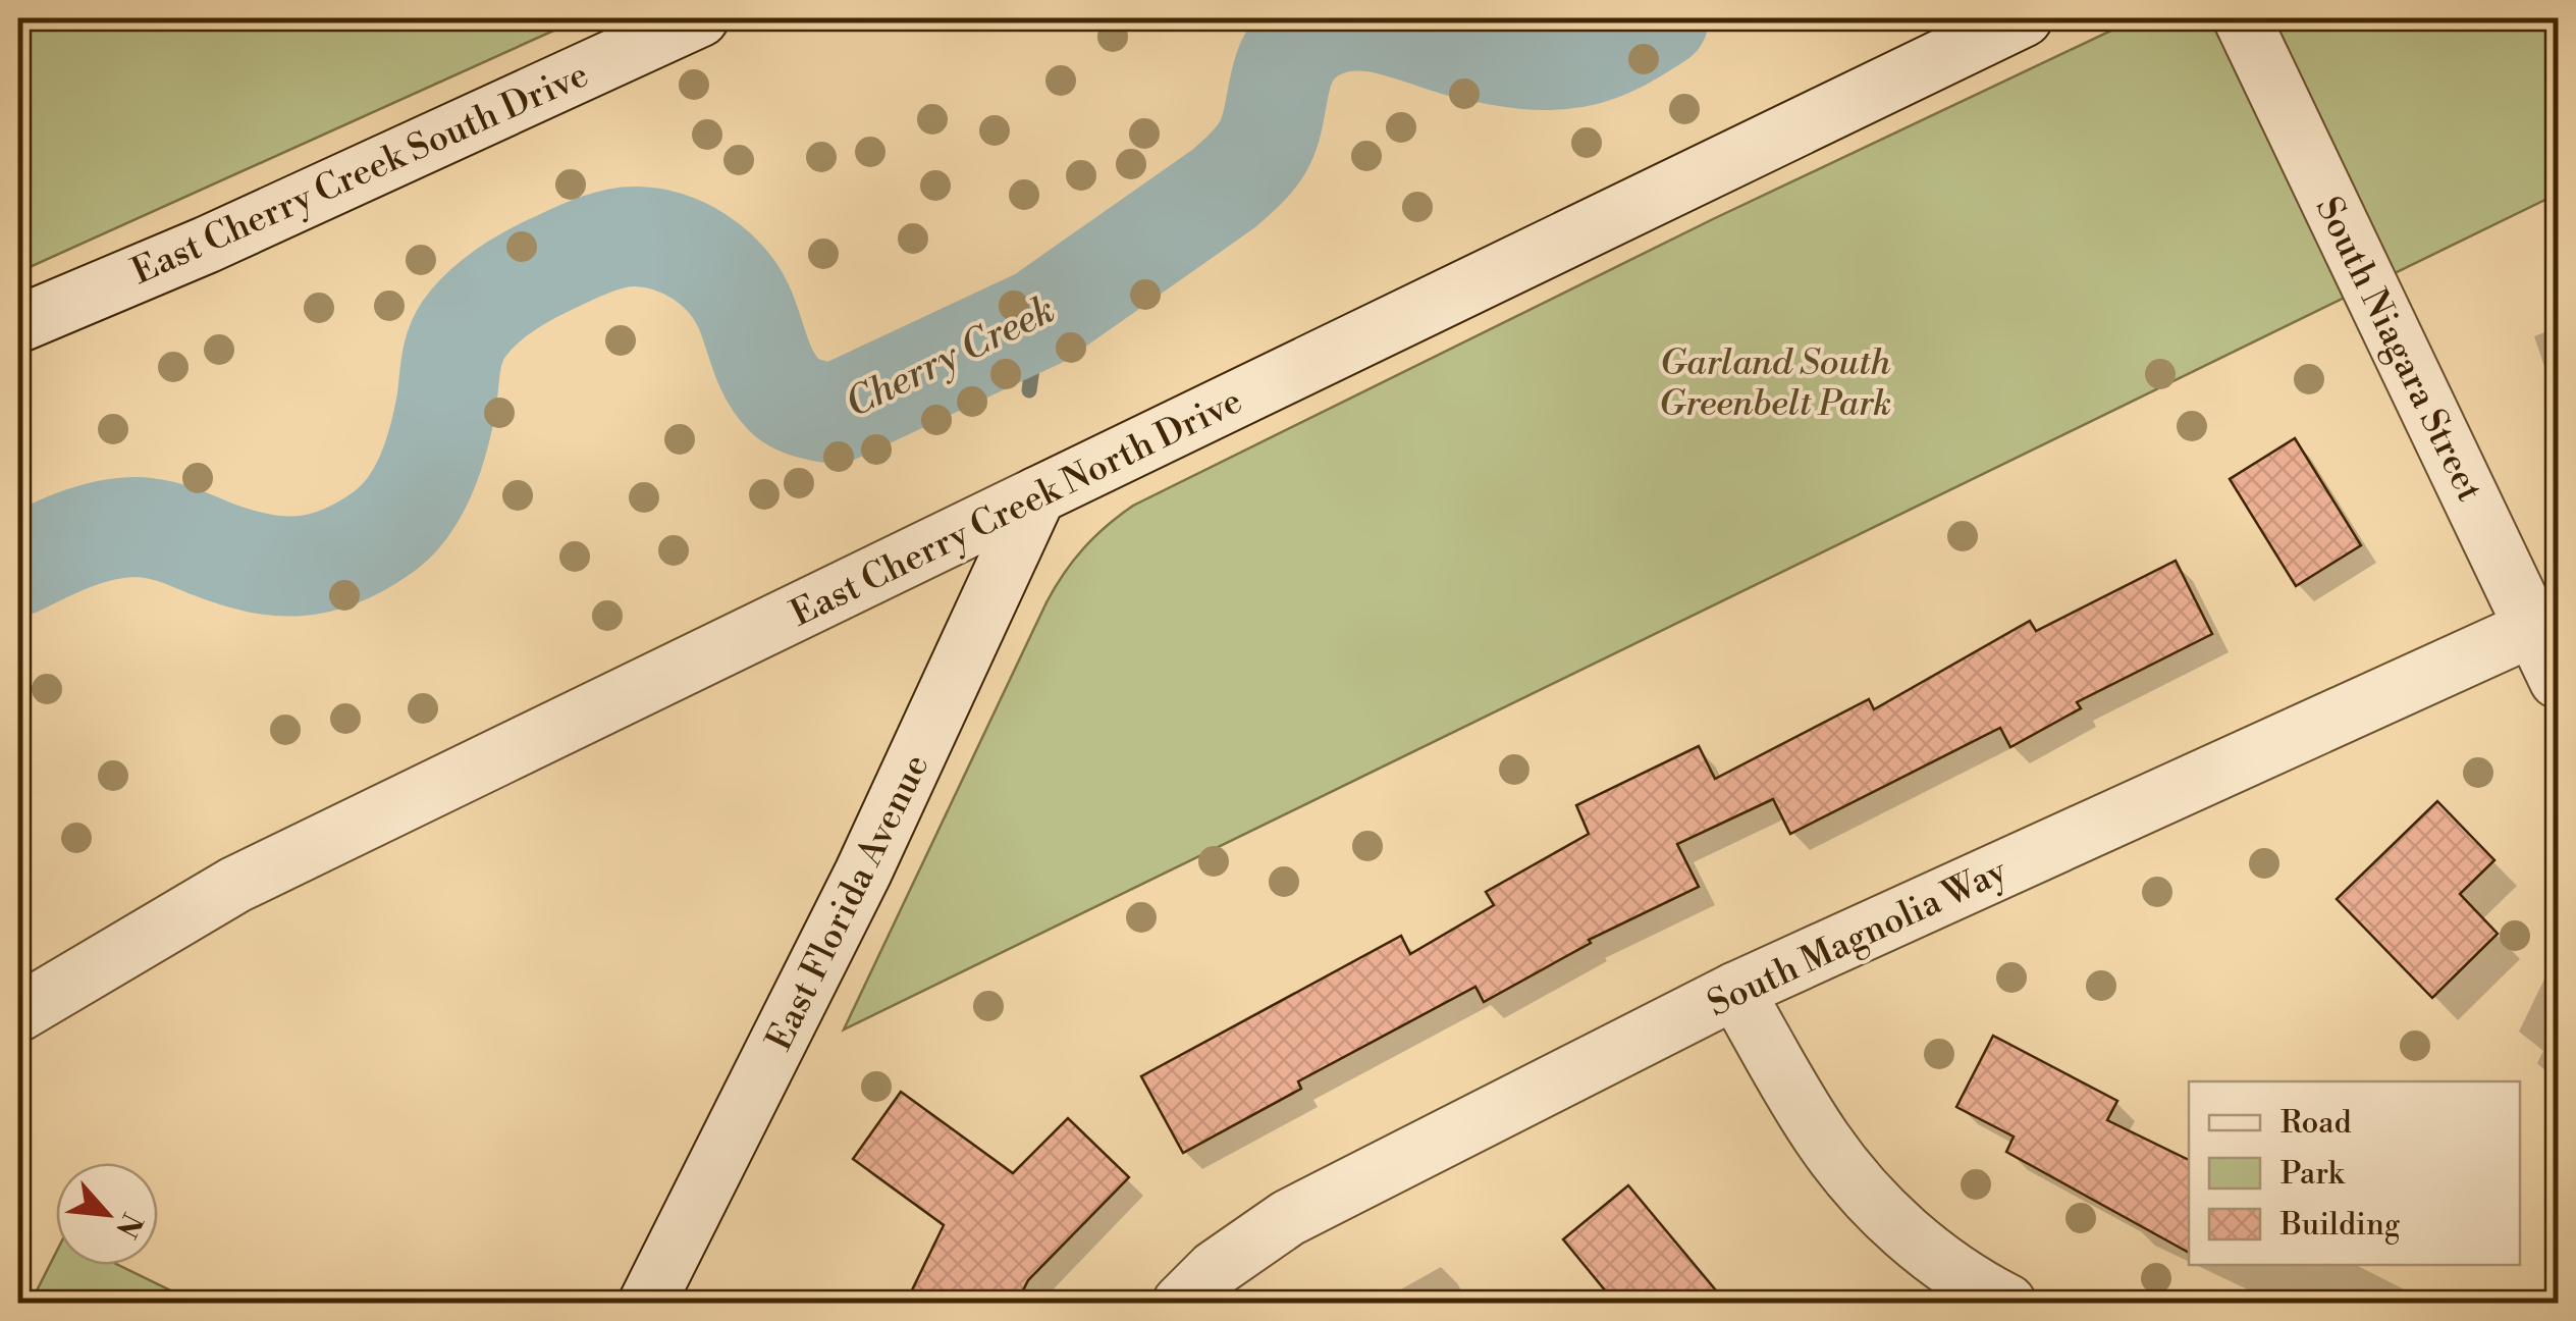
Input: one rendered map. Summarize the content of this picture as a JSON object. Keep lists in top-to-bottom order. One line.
{"streets":{"street":["East Cherry Creek South Drive","South Niagara Street","East Cherry Creek North Drive","East Florida Avenue","South Magnolia Way"]},"crossings":[["South Niagara Street","South Magnolia Way"],["East Cherry Creek North Drive","East Florida Avenue"]],"water":["Cherry Creek"],"parks":["Garland South Greenbelt Park"],"legend":["Road","Park","Building"],"north":"bottom right"}
